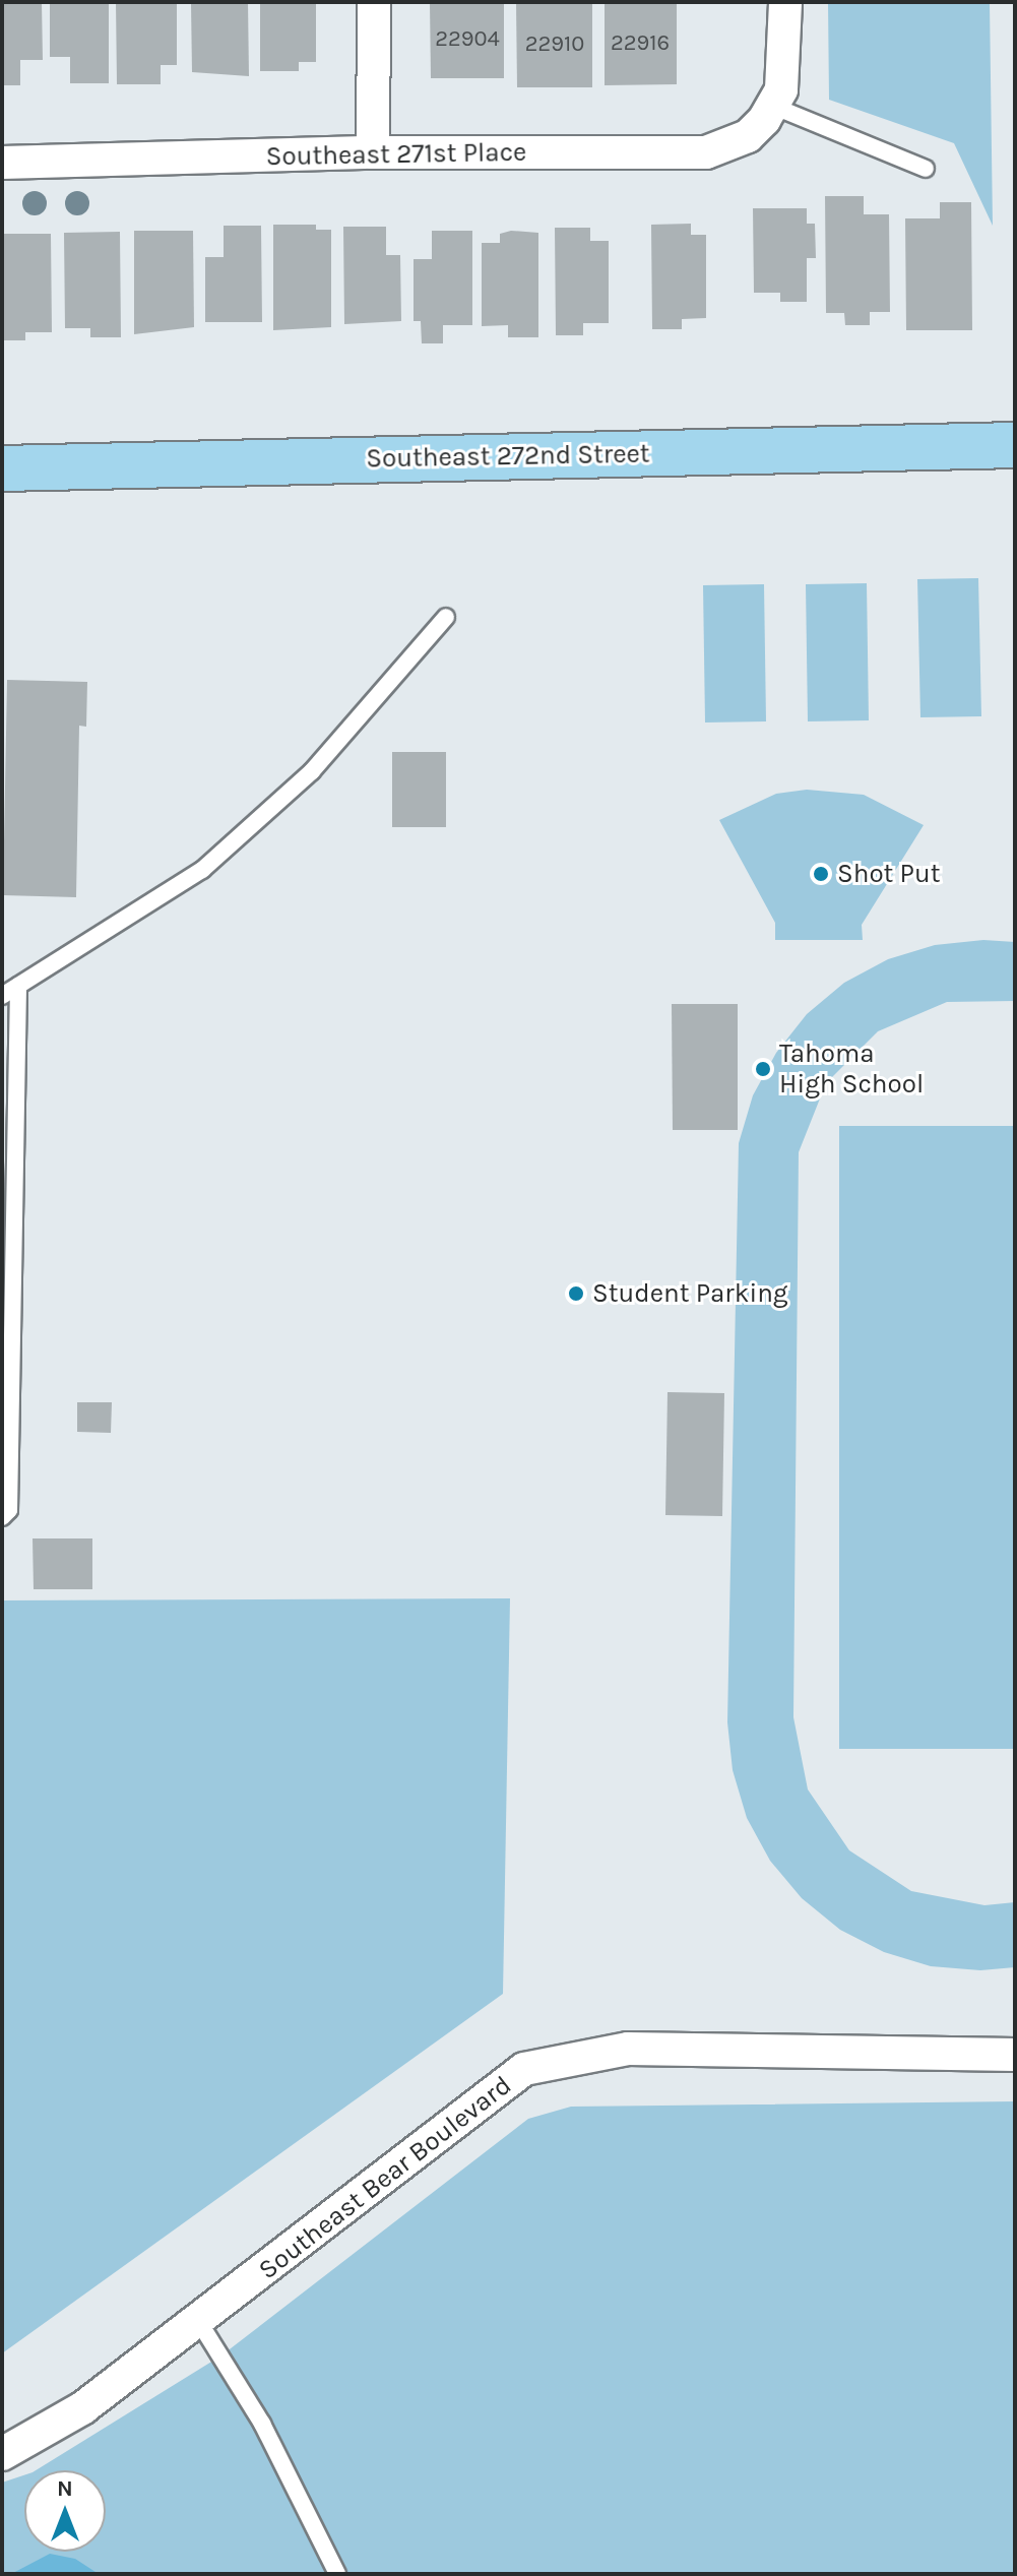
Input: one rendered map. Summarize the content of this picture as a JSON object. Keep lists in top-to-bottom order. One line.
{"streets":{"main road":["Southeast 272nd Street"],"street":["Southeast 271st Place","Southeast Bear Boulevard"]},"places":["Shot Put","Tahoma High School","Student Parking"],"house_numbers":["22904","22916","22910"],"north":"top"}
